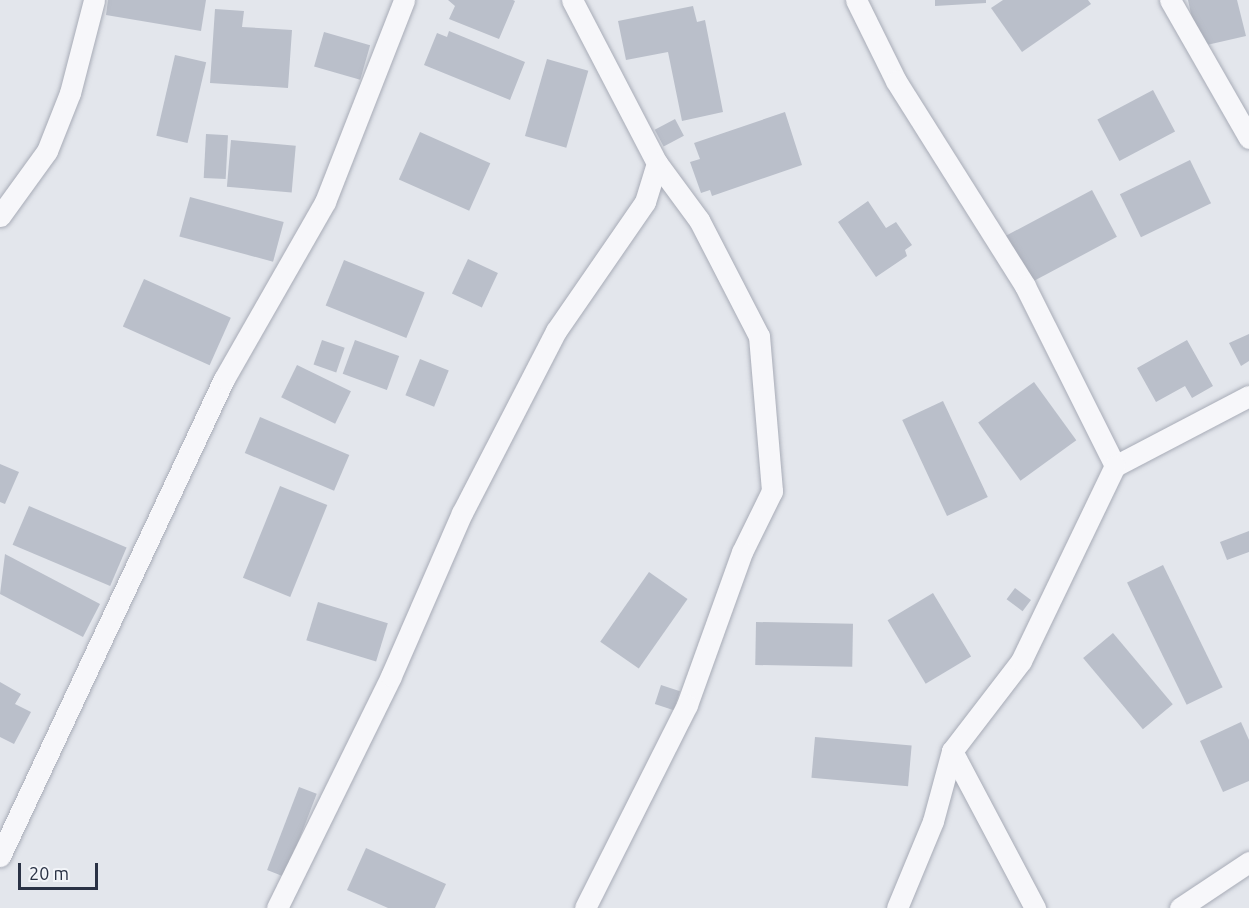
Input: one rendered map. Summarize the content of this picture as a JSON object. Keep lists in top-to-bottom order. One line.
{"scale_bar":"20 m"}
